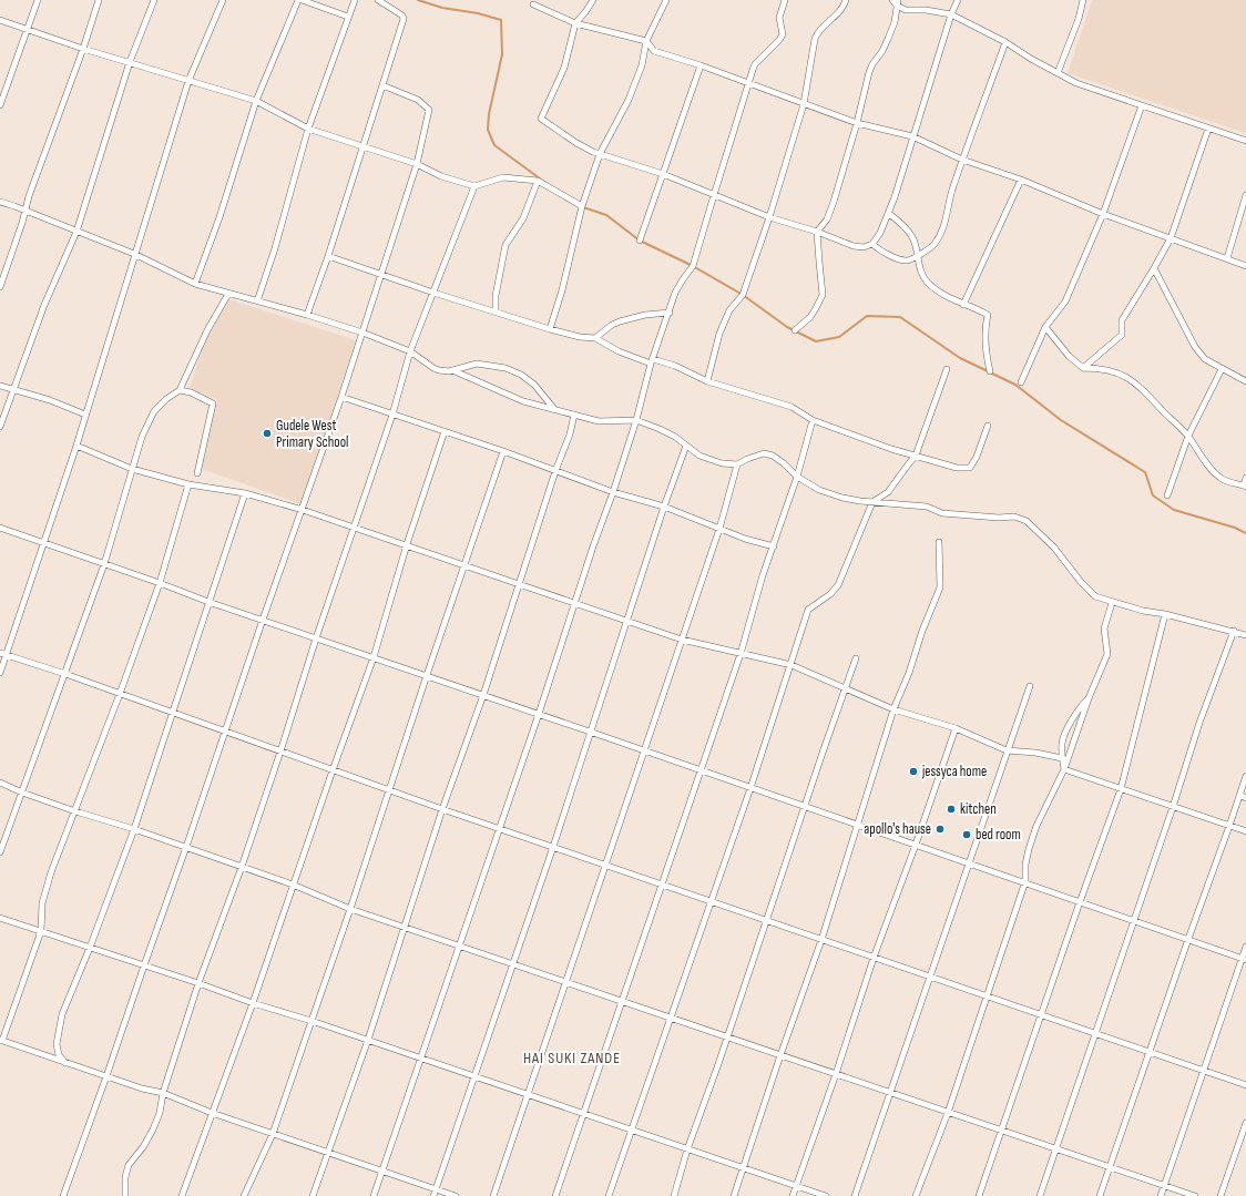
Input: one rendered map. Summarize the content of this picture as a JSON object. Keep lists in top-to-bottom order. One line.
{"districts":["HAI SUKI ZANDE"],"places":["Gudele West Primary School","jessyca home","kitchen","apollo's hause","bed room"]}
